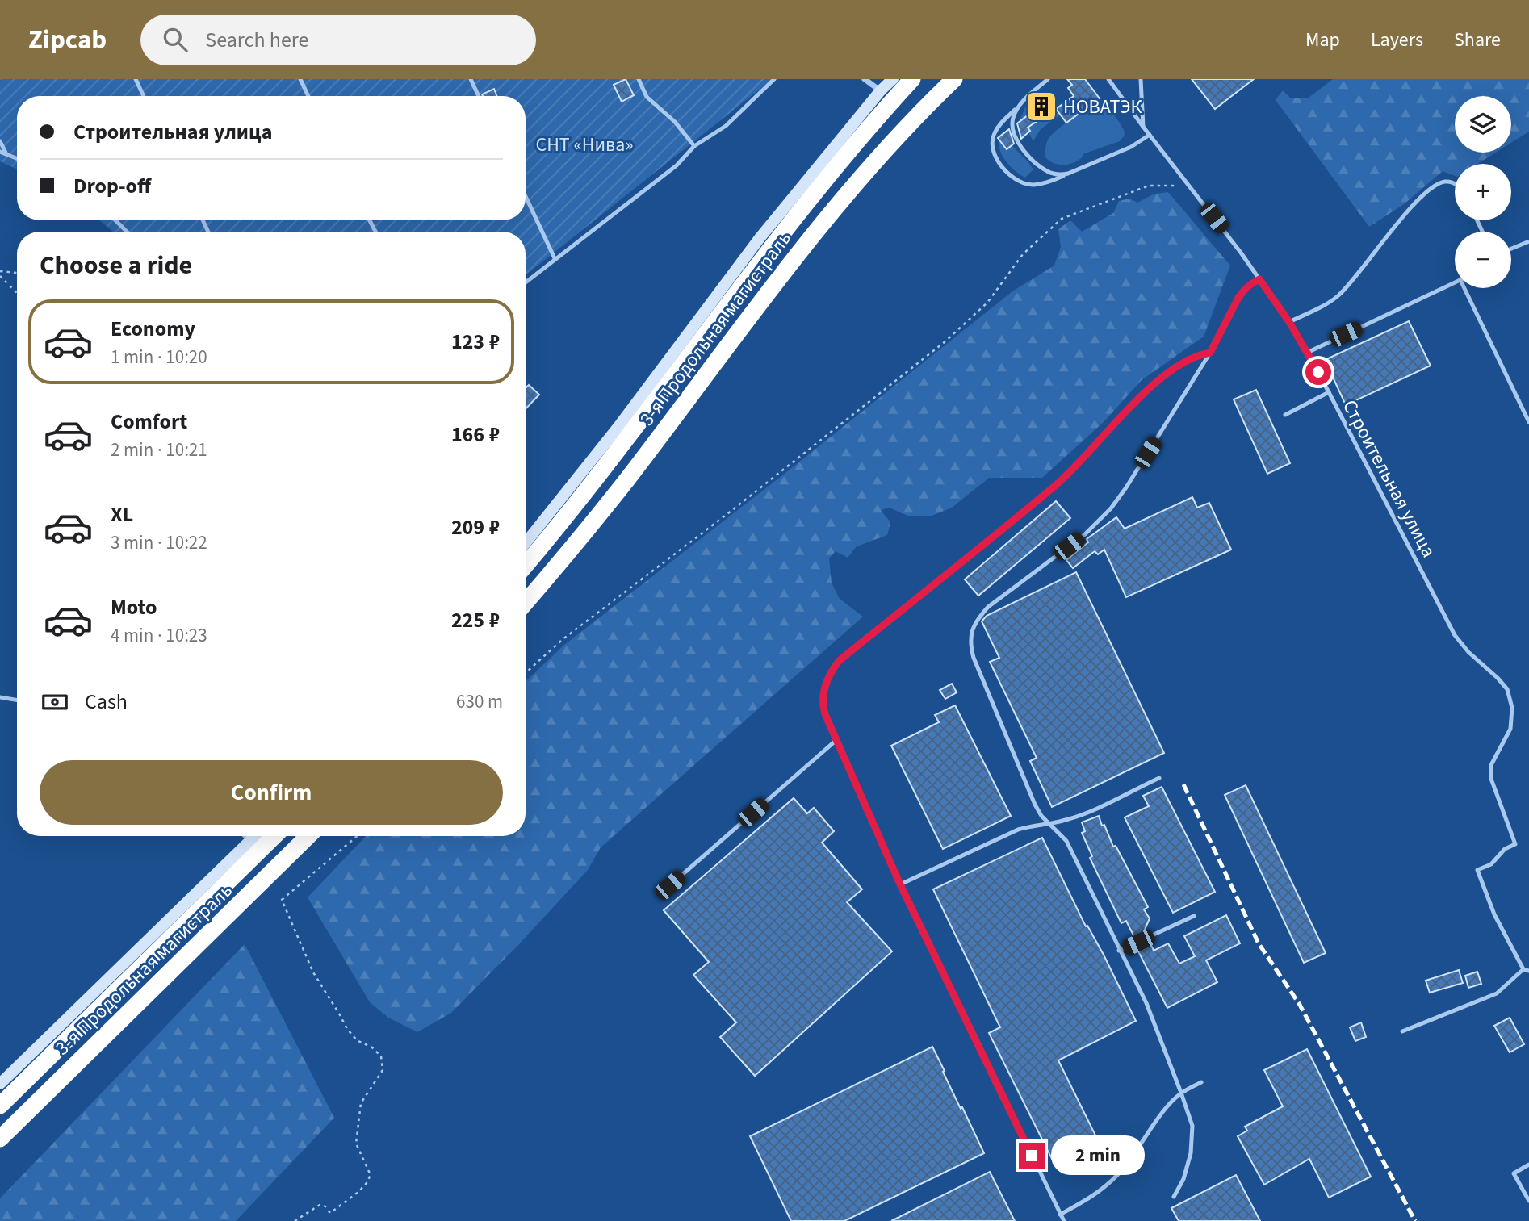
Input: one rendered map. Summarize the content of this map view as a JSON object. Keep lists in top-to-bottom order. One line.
{"streets":{"highway":["3-я Продольная магистраль"],"lane":["Строительная улица"]},"parks":["СНТ «Нива»"],"places":{"building":["НОВАТЭК"]},"page":{"header":"Zipcab","search":"Search here","nav":["Map","Layers","Share"],"map_buttons":["+","−"],"banner":["Строительная улица","Drop-off"],"heading":"Choose a ride","list":[{"name":"Economy","note":"1 min · 10:20","value":"123 ₽"},{"name":"Comfort","note":"2 min · 10:21","value":"166 ₽"},{"name":"XL","note":"3 min · 10:22","value":"209 ₽"},{"name":"Moto","note":"4 min · 10:23","value":"225 ₽"}],"pay":["Cash","630 m"],"buttons":"Confirm","bubble":"2 min"}}
